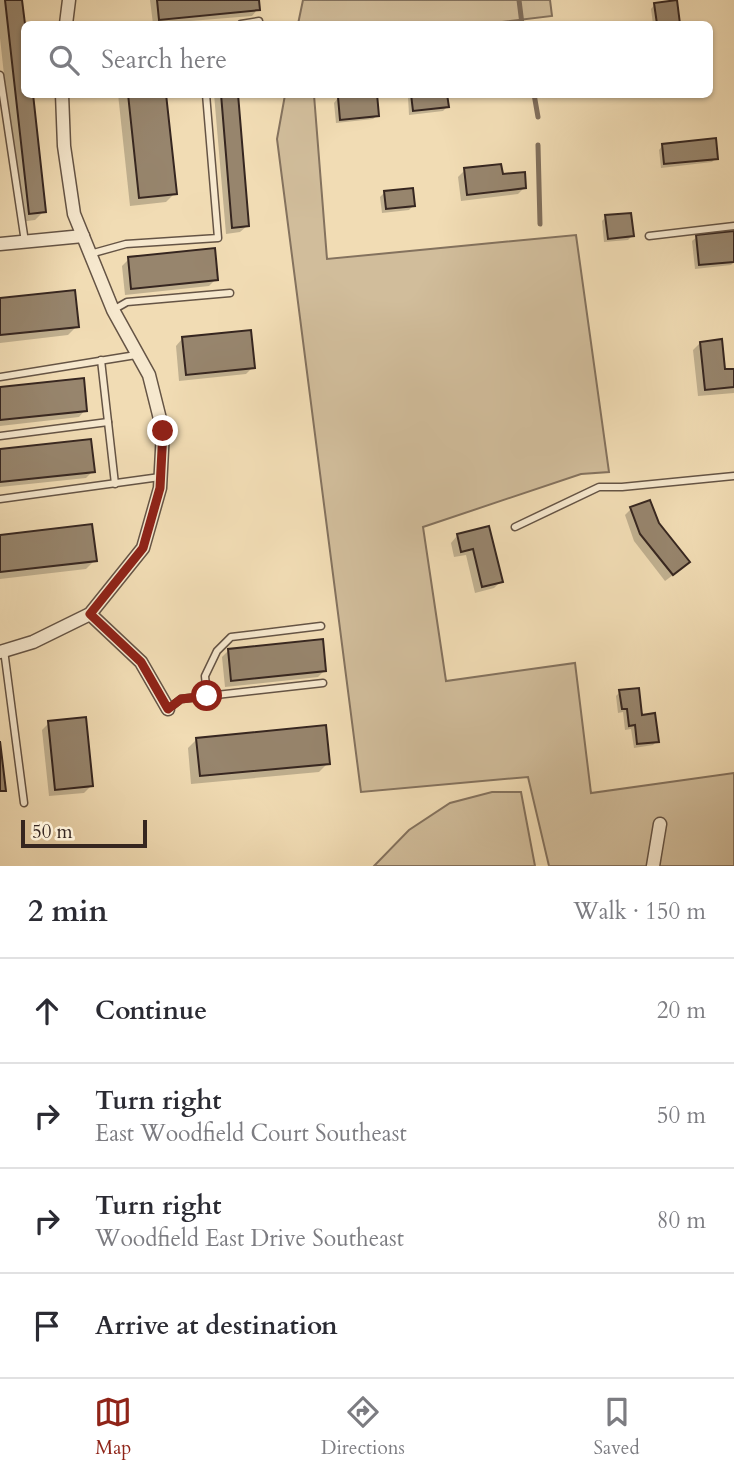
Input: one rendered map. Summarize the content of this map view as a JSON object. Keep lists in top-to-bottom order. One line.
{"scale_bar":"50 m","page":{"search":"Search here","scale":"50 m","heading":["2 min","Walk · 150 m"],"list":[["Continue","20 m"],["Turn right","East Woodfield Court Southeast","50 m"],["Turn right","Woodfield East Drive Southeast","80 m"],"Arrive at destination"],"nav":["Map","Directions","Saved"]}}
